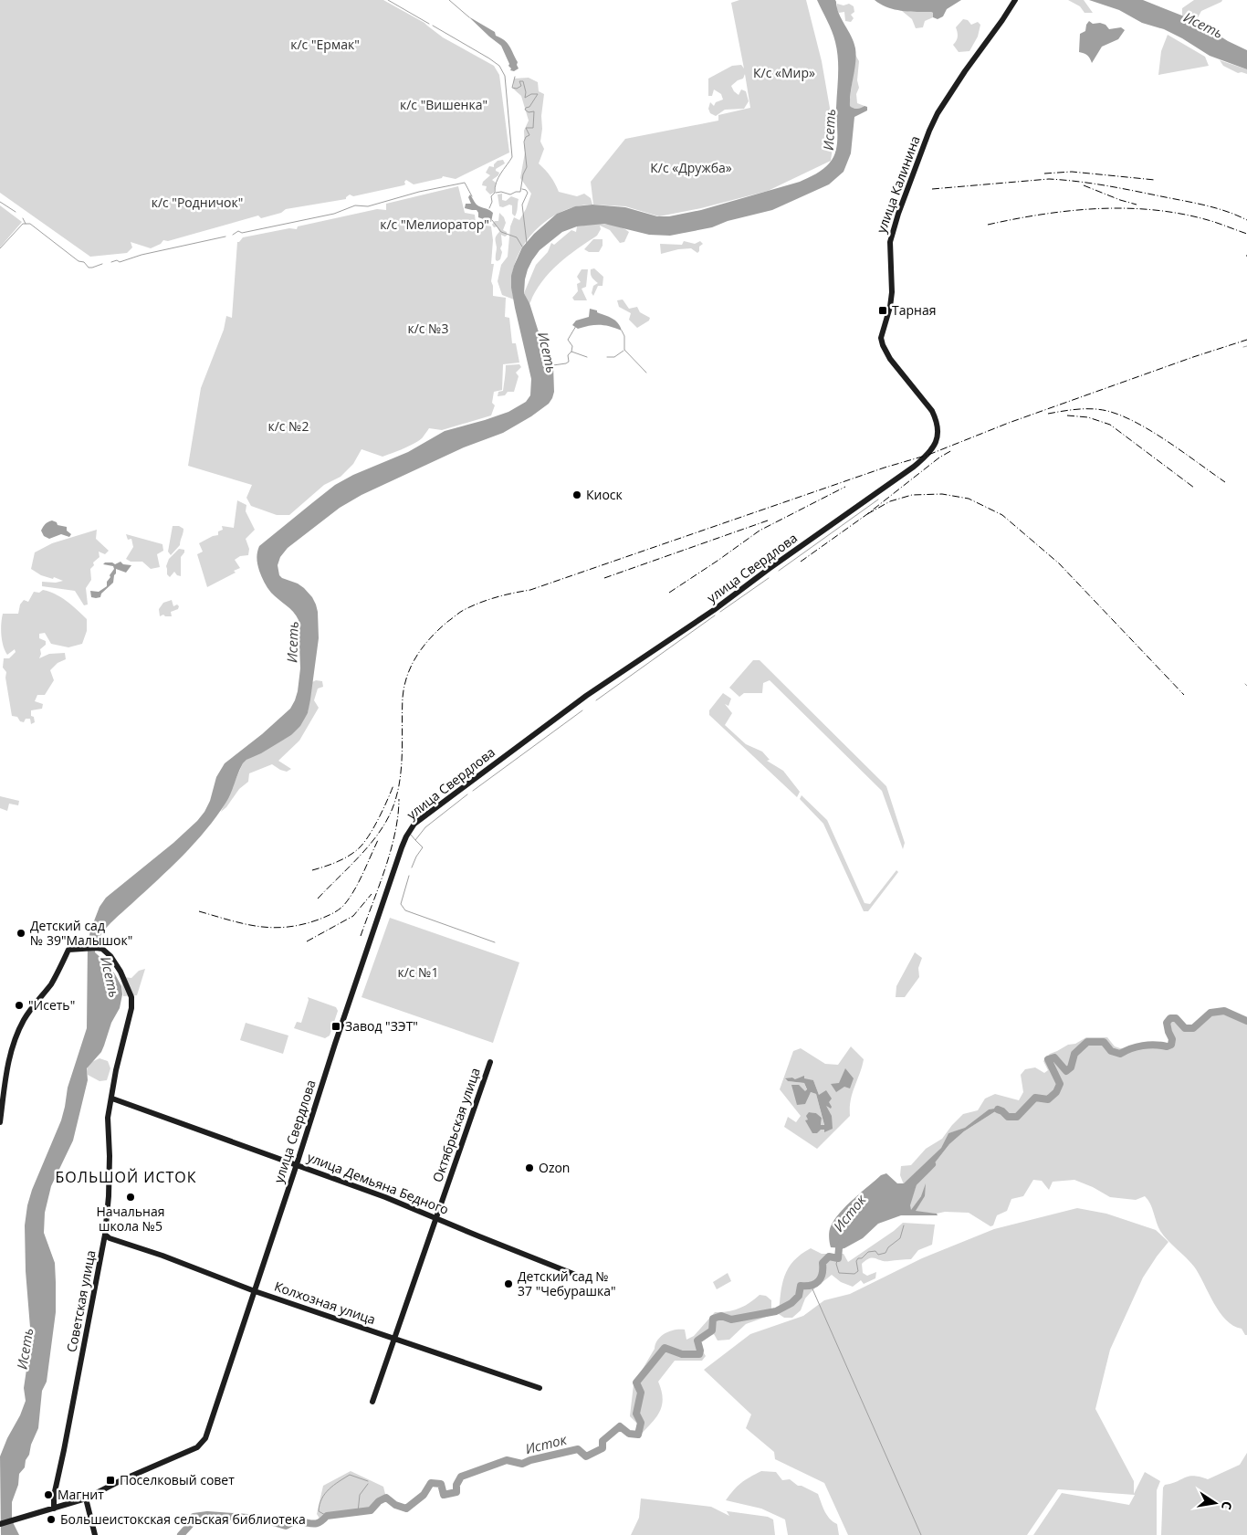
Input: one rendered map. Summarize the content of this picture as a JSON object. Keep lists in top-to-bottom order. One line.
{"streets":{"street":["улица Калинина","улица Свердлова","Октябрьская улица","улица Демьяна Бедного","Советская улица","Колхозная улица"]},"crossings":[["улица Калинина","улица Свердлова"],["улица Свердлова","улица Демьяна Бедного"],["улица Свердлова","Колхозная улица"],["Октябрьская улица","улица Демьяна Бедного"],["Октябрьская улица","Колхозная улица"],["улица Демьяна Бедного","Советская улица"],["Советская улица","Колхозная улица"]],"districts":["БОЛЬШОЙ ИСТОК"],"water":["Исеть","Исток"],"parks":["к/с \"Ермак\"","К/с «Мир»","к/с \"Вишенка\"","К/с «Дружба»","к/с \"Родничок\"","к/с \"Мелиоратор\"","к/с №3","к/с №2","к/с №1"],"places":{"transit":["Тарная","Завод \"ЗЭТ\"","Поселковый совет"],"other":["Киоск","Детский сад № 39\"Малышок\"","\"Исеть\"","Ozon","Начальная школа №5","Детский сад № 37 \"Чебурашка\"","Магнит","Большеистокская сельская библиотека"]},"north":"right"}
